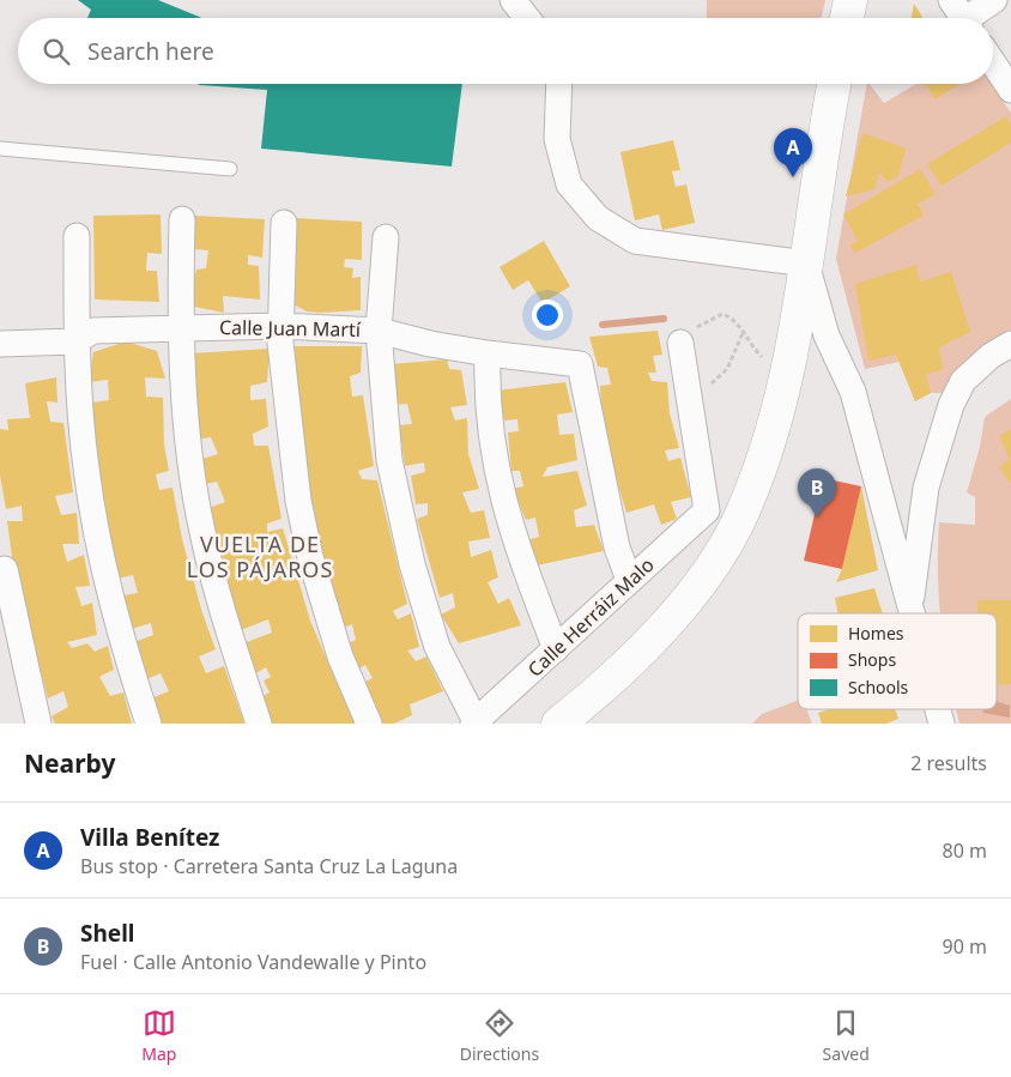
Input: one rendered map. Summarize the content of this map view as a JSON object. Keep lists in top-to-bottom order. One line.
{"streets":{"street":["Calle Juan Martí","Calle Herráiz Malo"]},"crossings":[["Calle Juan Martí","Calle Herráiz Malo"]],"districts":["VUELTA DE LOS PÁJAROS"],"legend":["Homes","Shops","Schools"],"page":{"search":"Search here","pins":["A","B"],"heading":["Nearby","2 results"],"list":[{"mark":"A","name":"Villa Benítez","note":"Bus stop · Carretera Santa Cruz La Laguna","value":"80 m"},{"mark":"B","name":"Shell","note":"Fuel · Calle Antonio Vandewalle y Pinto","value":"90 m"}],"nav":["Map","Directions","Saved"]}}
